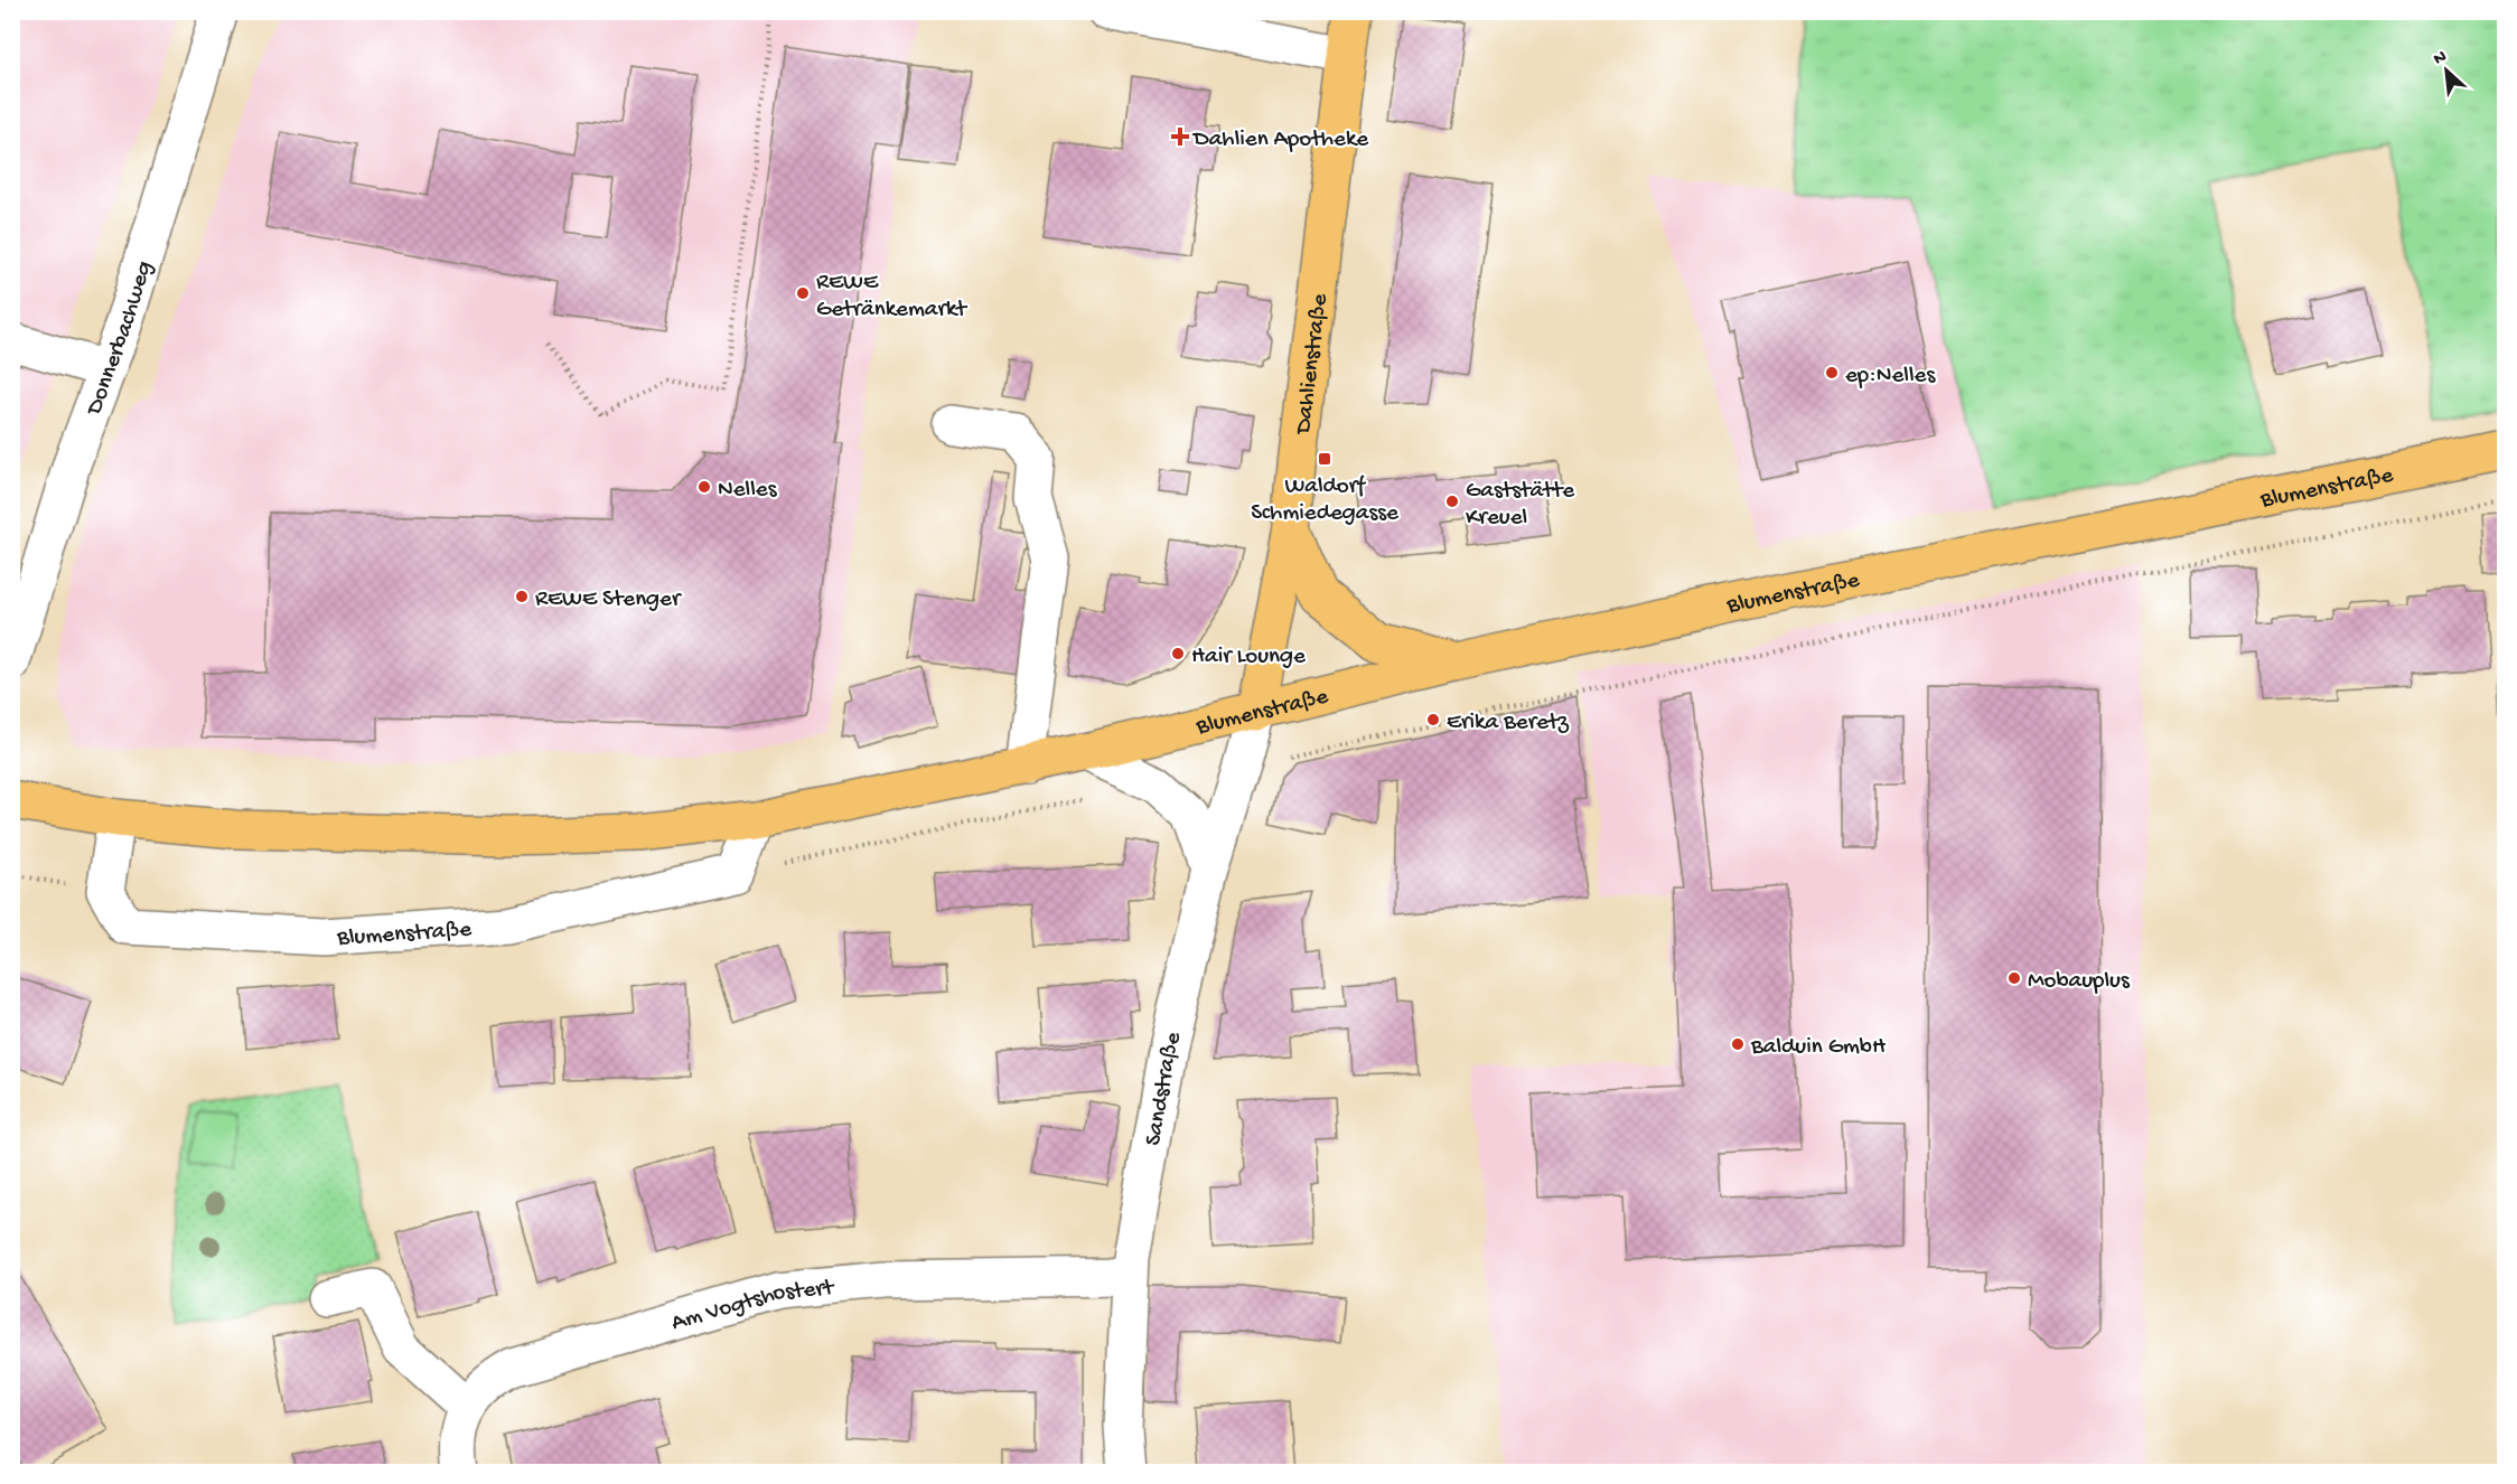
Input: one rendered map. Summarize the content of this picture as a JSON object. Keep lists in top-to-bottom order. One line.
{"streets":{"main road":["Dahlienstraße","Blumenstraße"],"street":["Donnerbachweg","Sandstraße","Am Vogtshostert"]},"crossings":[["Dahlienstraße","Blumenstraße"],["Dahlienstraße","Sandstraße"],["Blumenstraße","Sandstraße"],["Sandstraße","Am Vogtshostert"]],"places":{"health":["Dahlien Apotheke"],"other":["REWE Getränkemarkt","ep:Nelles","Nelles","Gaststätte Kreuel","REWE Stenger","Hair Lounge","Erika Beretz","Mobauplus","Balduin GmbH"],"transit":["Waldorf Schmiedegasse"]},"north":"top left"}
